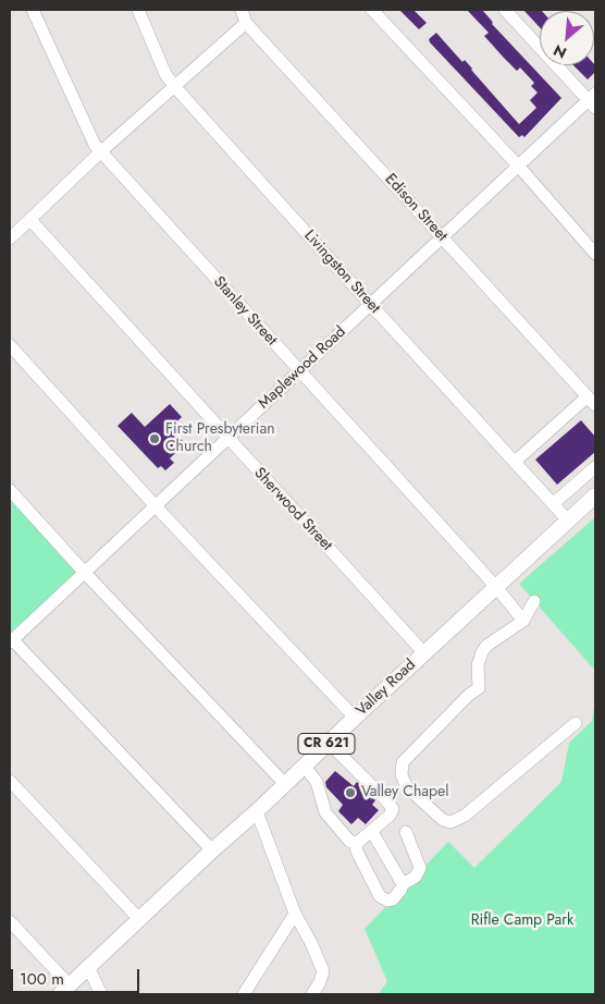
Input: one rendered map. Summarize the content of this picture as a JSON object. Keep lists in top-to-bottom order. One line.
{"streets":{"main road":["Valley Road","CR 621"],"street":["Edison Street","Livingston Street","Stanley Street","Maplewood Road","Sherwood Street"]},"crossings":[["Edison Street","Maplewood Road"],["Livingston Street","Maplewood Road"],["Livingston Street","Valley Road"],["Stanley Street","Maplewood Road"],["Stanley Street","Valley Road"],["Maplewood Road","Sherwood Street"],["Sherwood Street","Valley Road"]],"parks":["Rifle Camp Park"],"places":["First Presbyterian Church","Valley Chapel"],"scale_bar":"100 m","north":"bottom left"}
